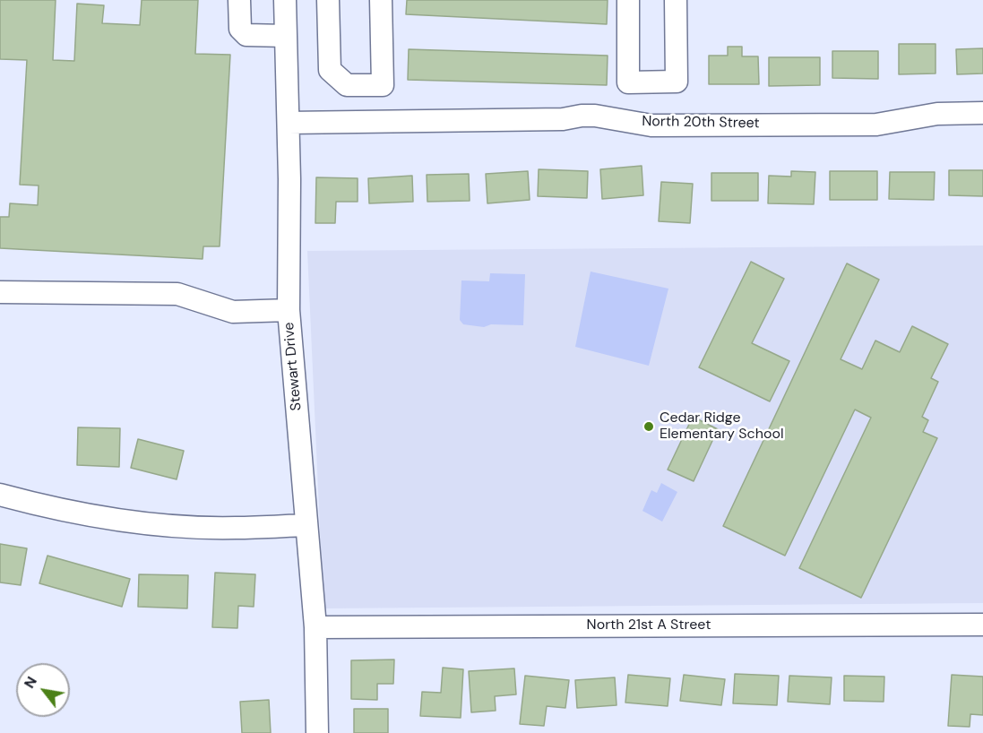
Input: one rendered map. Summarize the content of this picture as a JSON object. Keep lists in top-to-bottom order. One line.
{"streets":{"street":["North 20th Street","Stewart Drive","North 21st A Street"]},"crossings":[["North 20th Street","Stewart Drive"],["Stewart Drive","North 21st A Street"]],"places":["Cedar Ridge Elementary School"],"north":"top left"}
